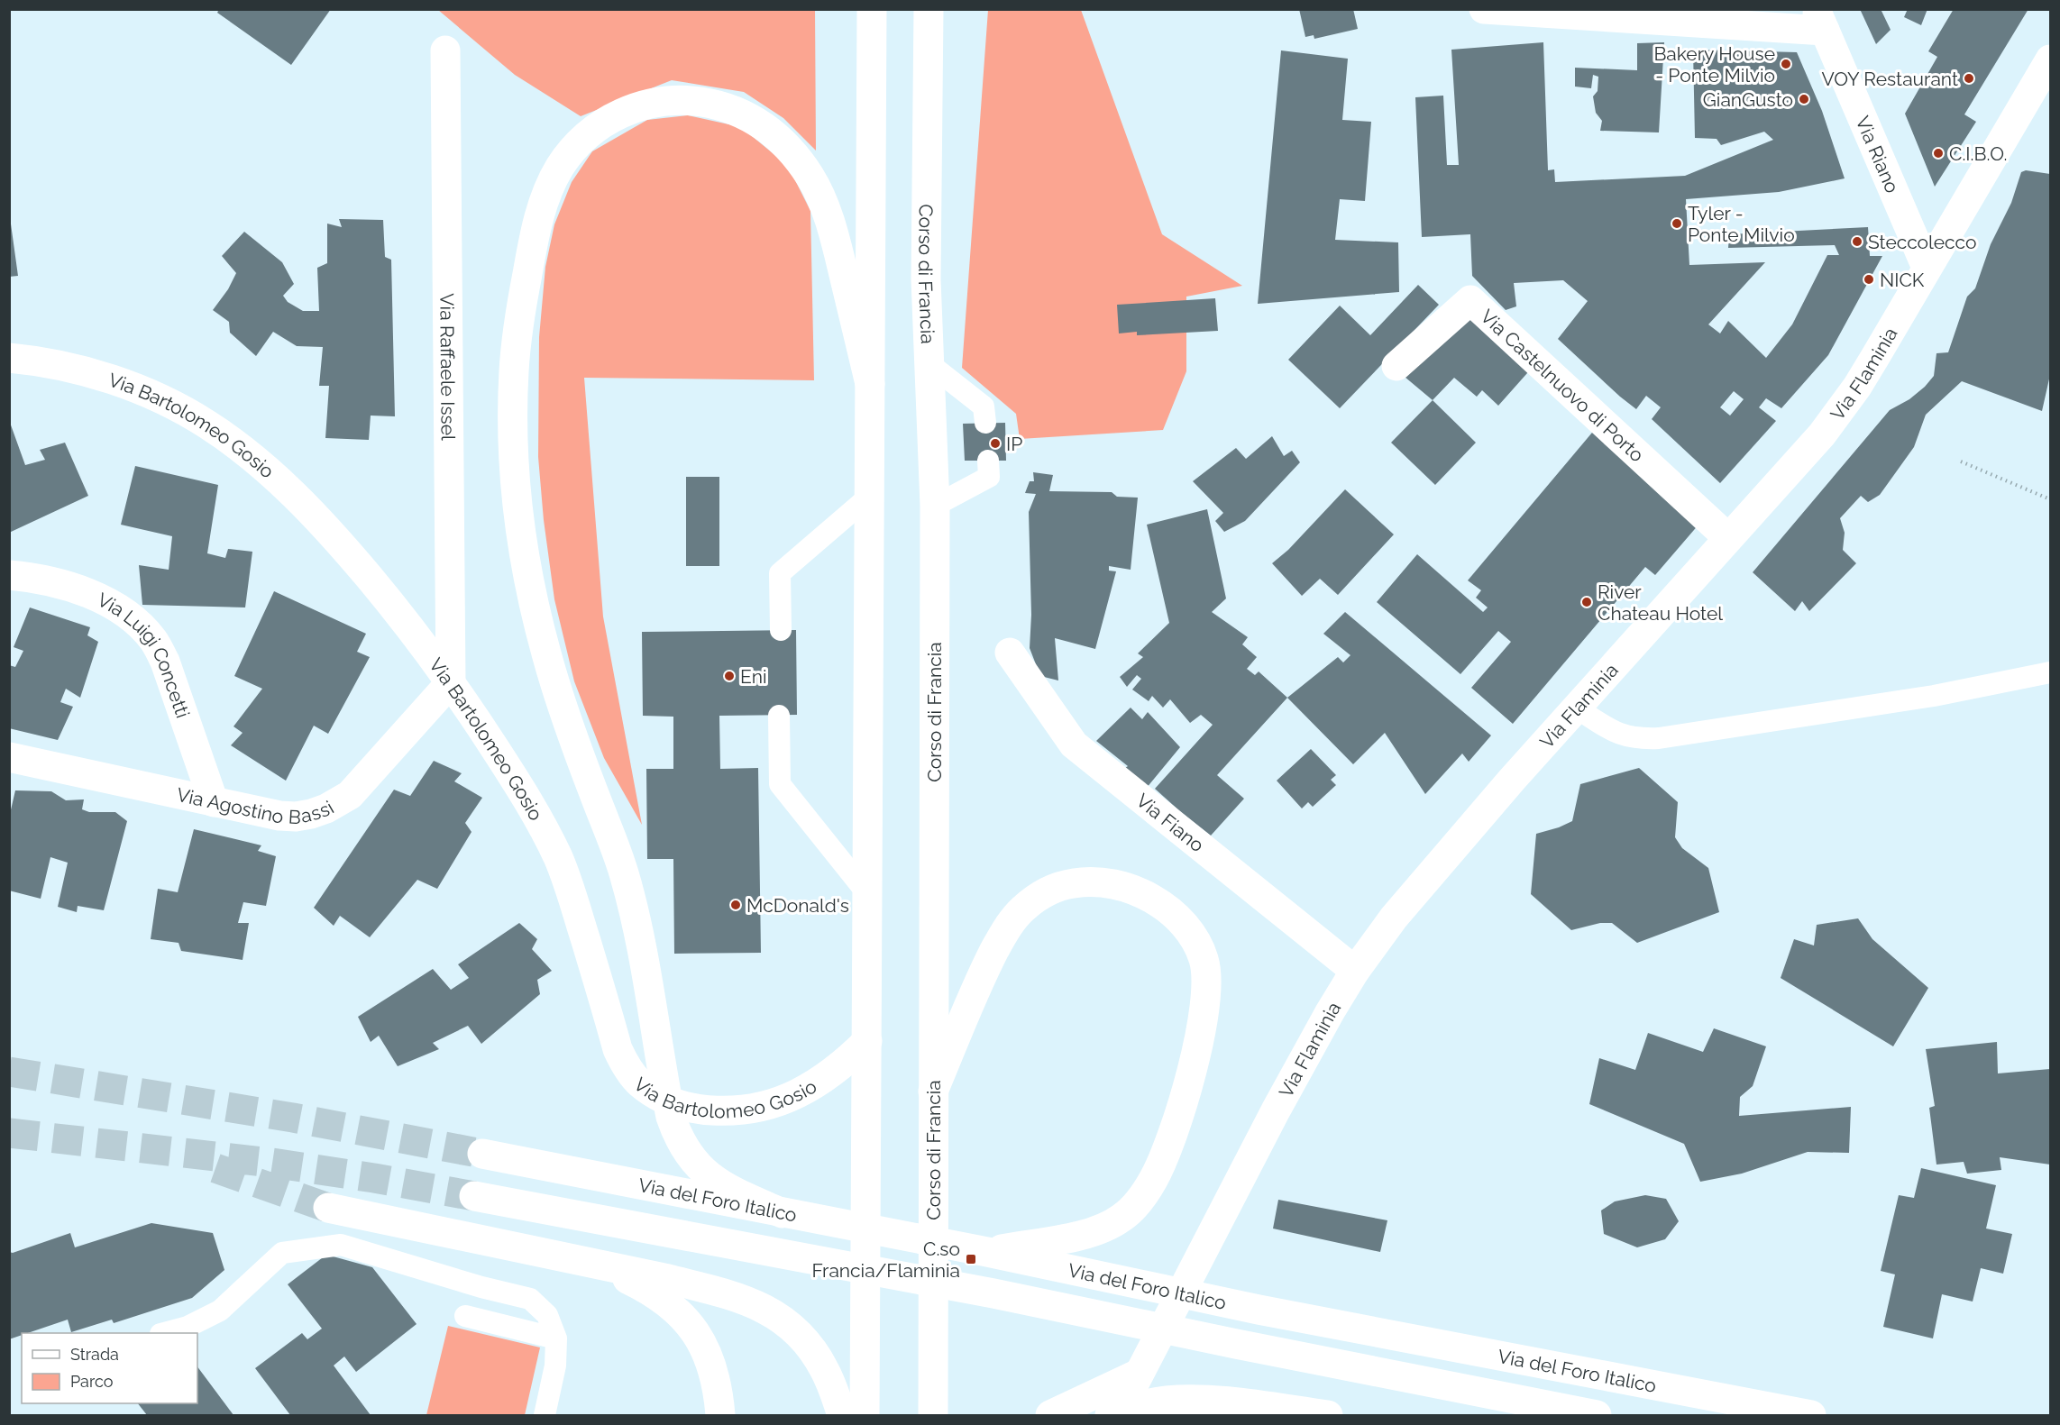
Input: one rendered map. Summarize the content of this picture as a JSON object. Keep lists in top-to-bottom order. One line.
{"streets":{"main road":["Via Riano","Corso di Francia","Via Raffaele Issel","Via Flaminia","Via Castelnuovo di Porto","Via Bartolomeo Gosio","Via Luigi Concetti","Via Agostino Bassi","Via Fiano","Via del Foro Italico"]},"crossings":[["Via Riano","Via Flaminia"],["Via Raffaele Issel","Via Bartolomeo Gosio"],["Via Raffaele Issel","Via Agostino Bassi"],["Via Flaminia","Via Castelnuovo di Porto"],["Via Flaminia","Via Fiano"],["Via Bartolomeo Gosio","Via Agostino Bassi"],["Via Luigi Concetti","Via Agostino Bassi"]],"places":{"other":["Bakery House - Ponte Milvio","VOY Restaurant","GianGusto","C.I.B.O.","Tyler - Ponte Milvio","Steccolecco","NICK","IP","River Chateau Hotel","Eni","McDonald's"],"transit":["C.so Francia/Flaminia"]},"legend":["Strada","Parco"]}
